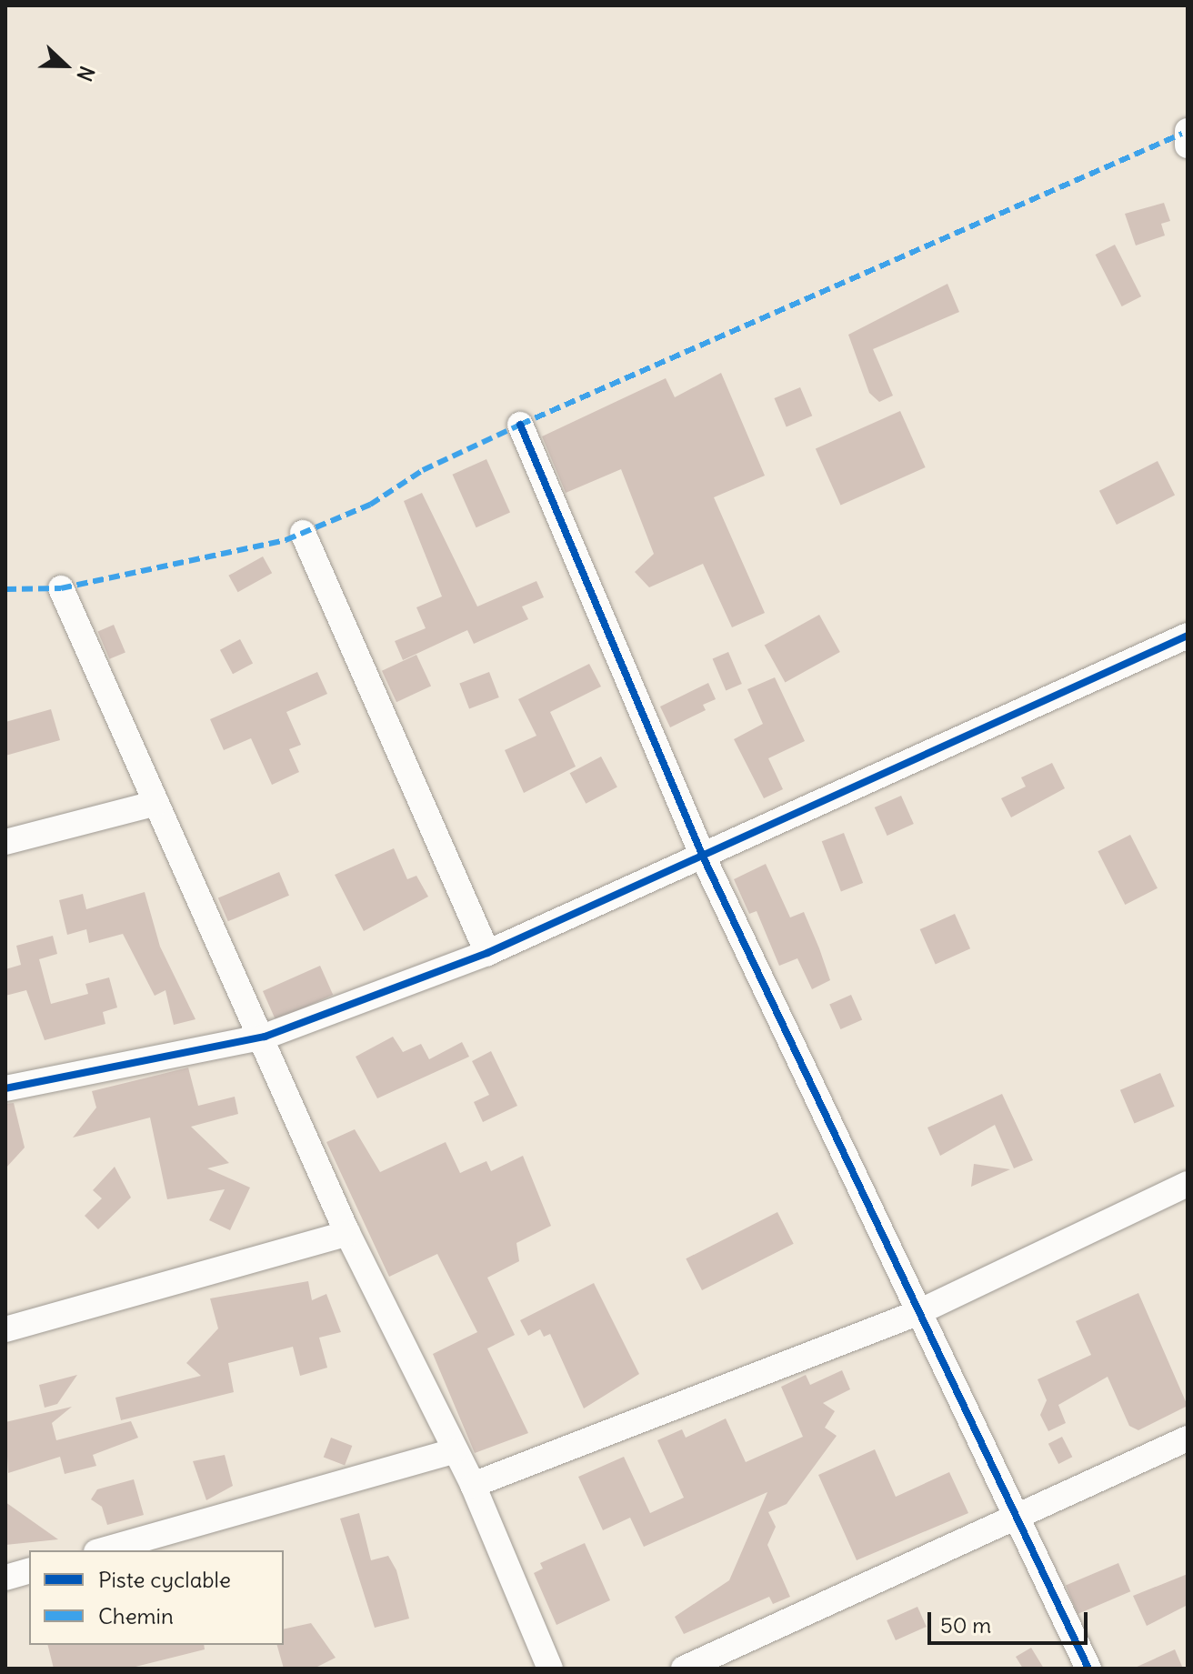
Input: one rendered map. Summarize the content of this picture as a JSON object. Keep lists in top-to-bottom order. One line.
{"legend":["Piste cyclable","Chemin"],"scale_bar":"50 m","north":"right"}
